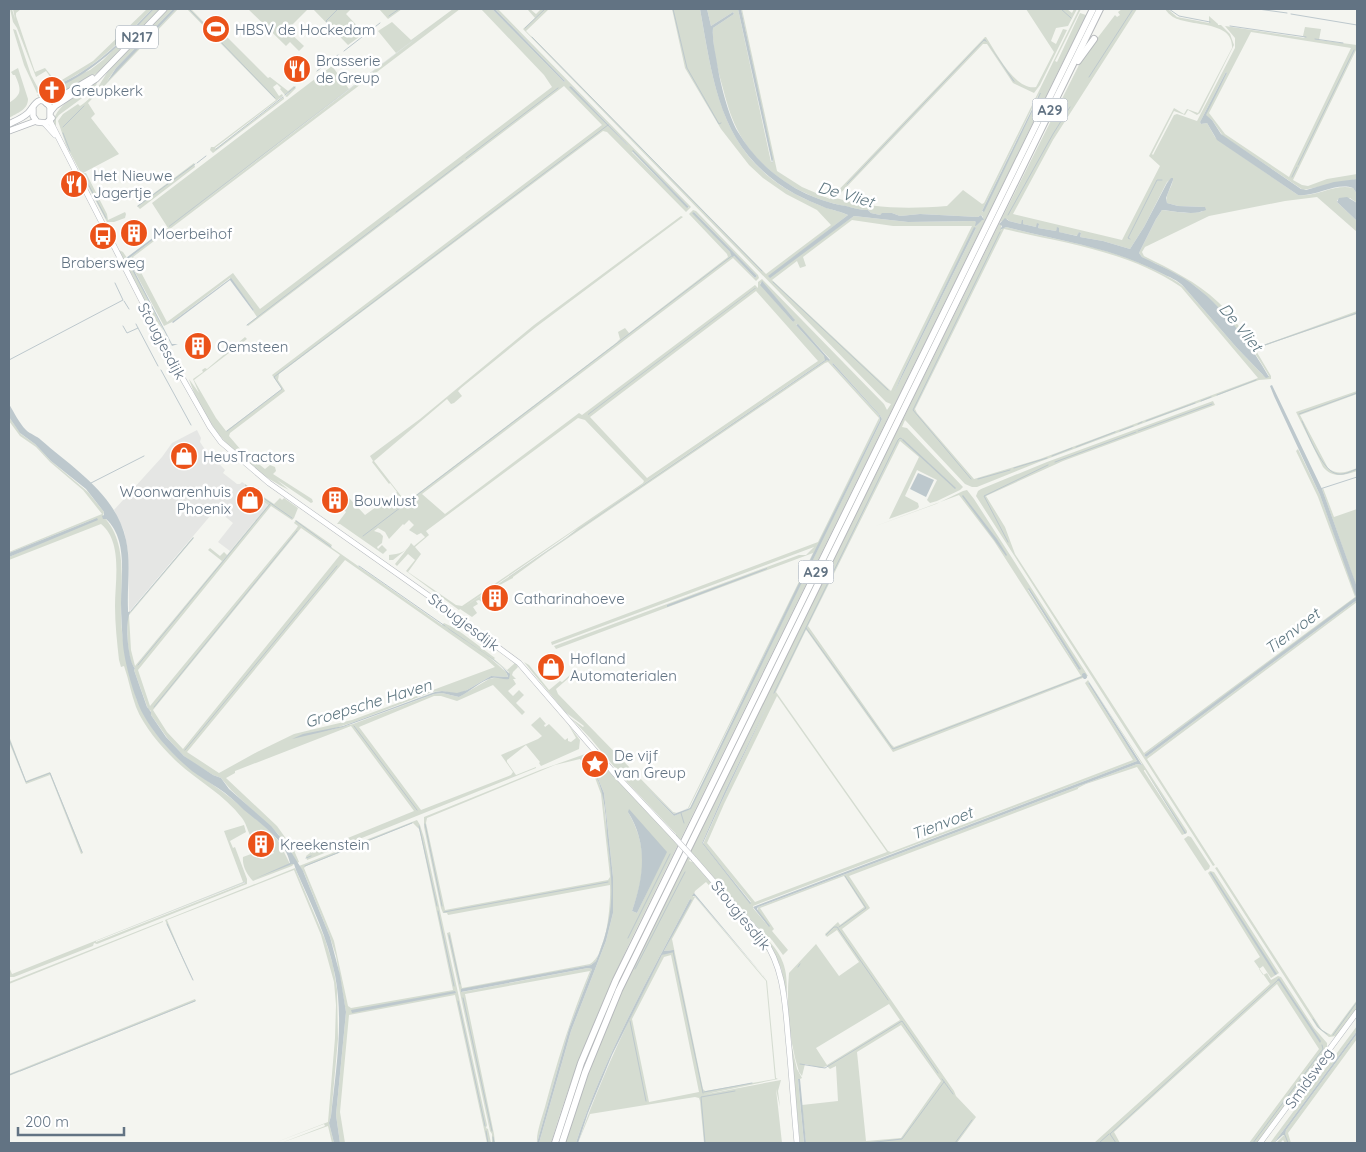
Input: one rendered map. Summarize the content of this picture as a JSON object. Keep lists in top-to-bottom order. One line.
{"streets":{"highway":["A29"],"main road":["N217"],"street":["Stougjesdijk","Smidsweg"]},"crossings":[["N217","Stougjesdijk"]],"water":["De Vliet","Tienvoet","Groepsche Haven"],"places":{"sports":["HBSV de Hockedam"],"restaurant":["Brasserie de Greup","Het Nieuwe Jagertje"],"church":["Greupkerk"],"building":["Moerbeihof","Oemsteen","Bouwlust","Catharinahoeve","Kreekenstein"],"bus stop":["Brabersweg"],"shop":["HeusTractors","Woonwarenhuis Phoenix","Hofland Automaterialen"],"place":["De vijf van Greup"]},"scale_bar":"200 m"}
